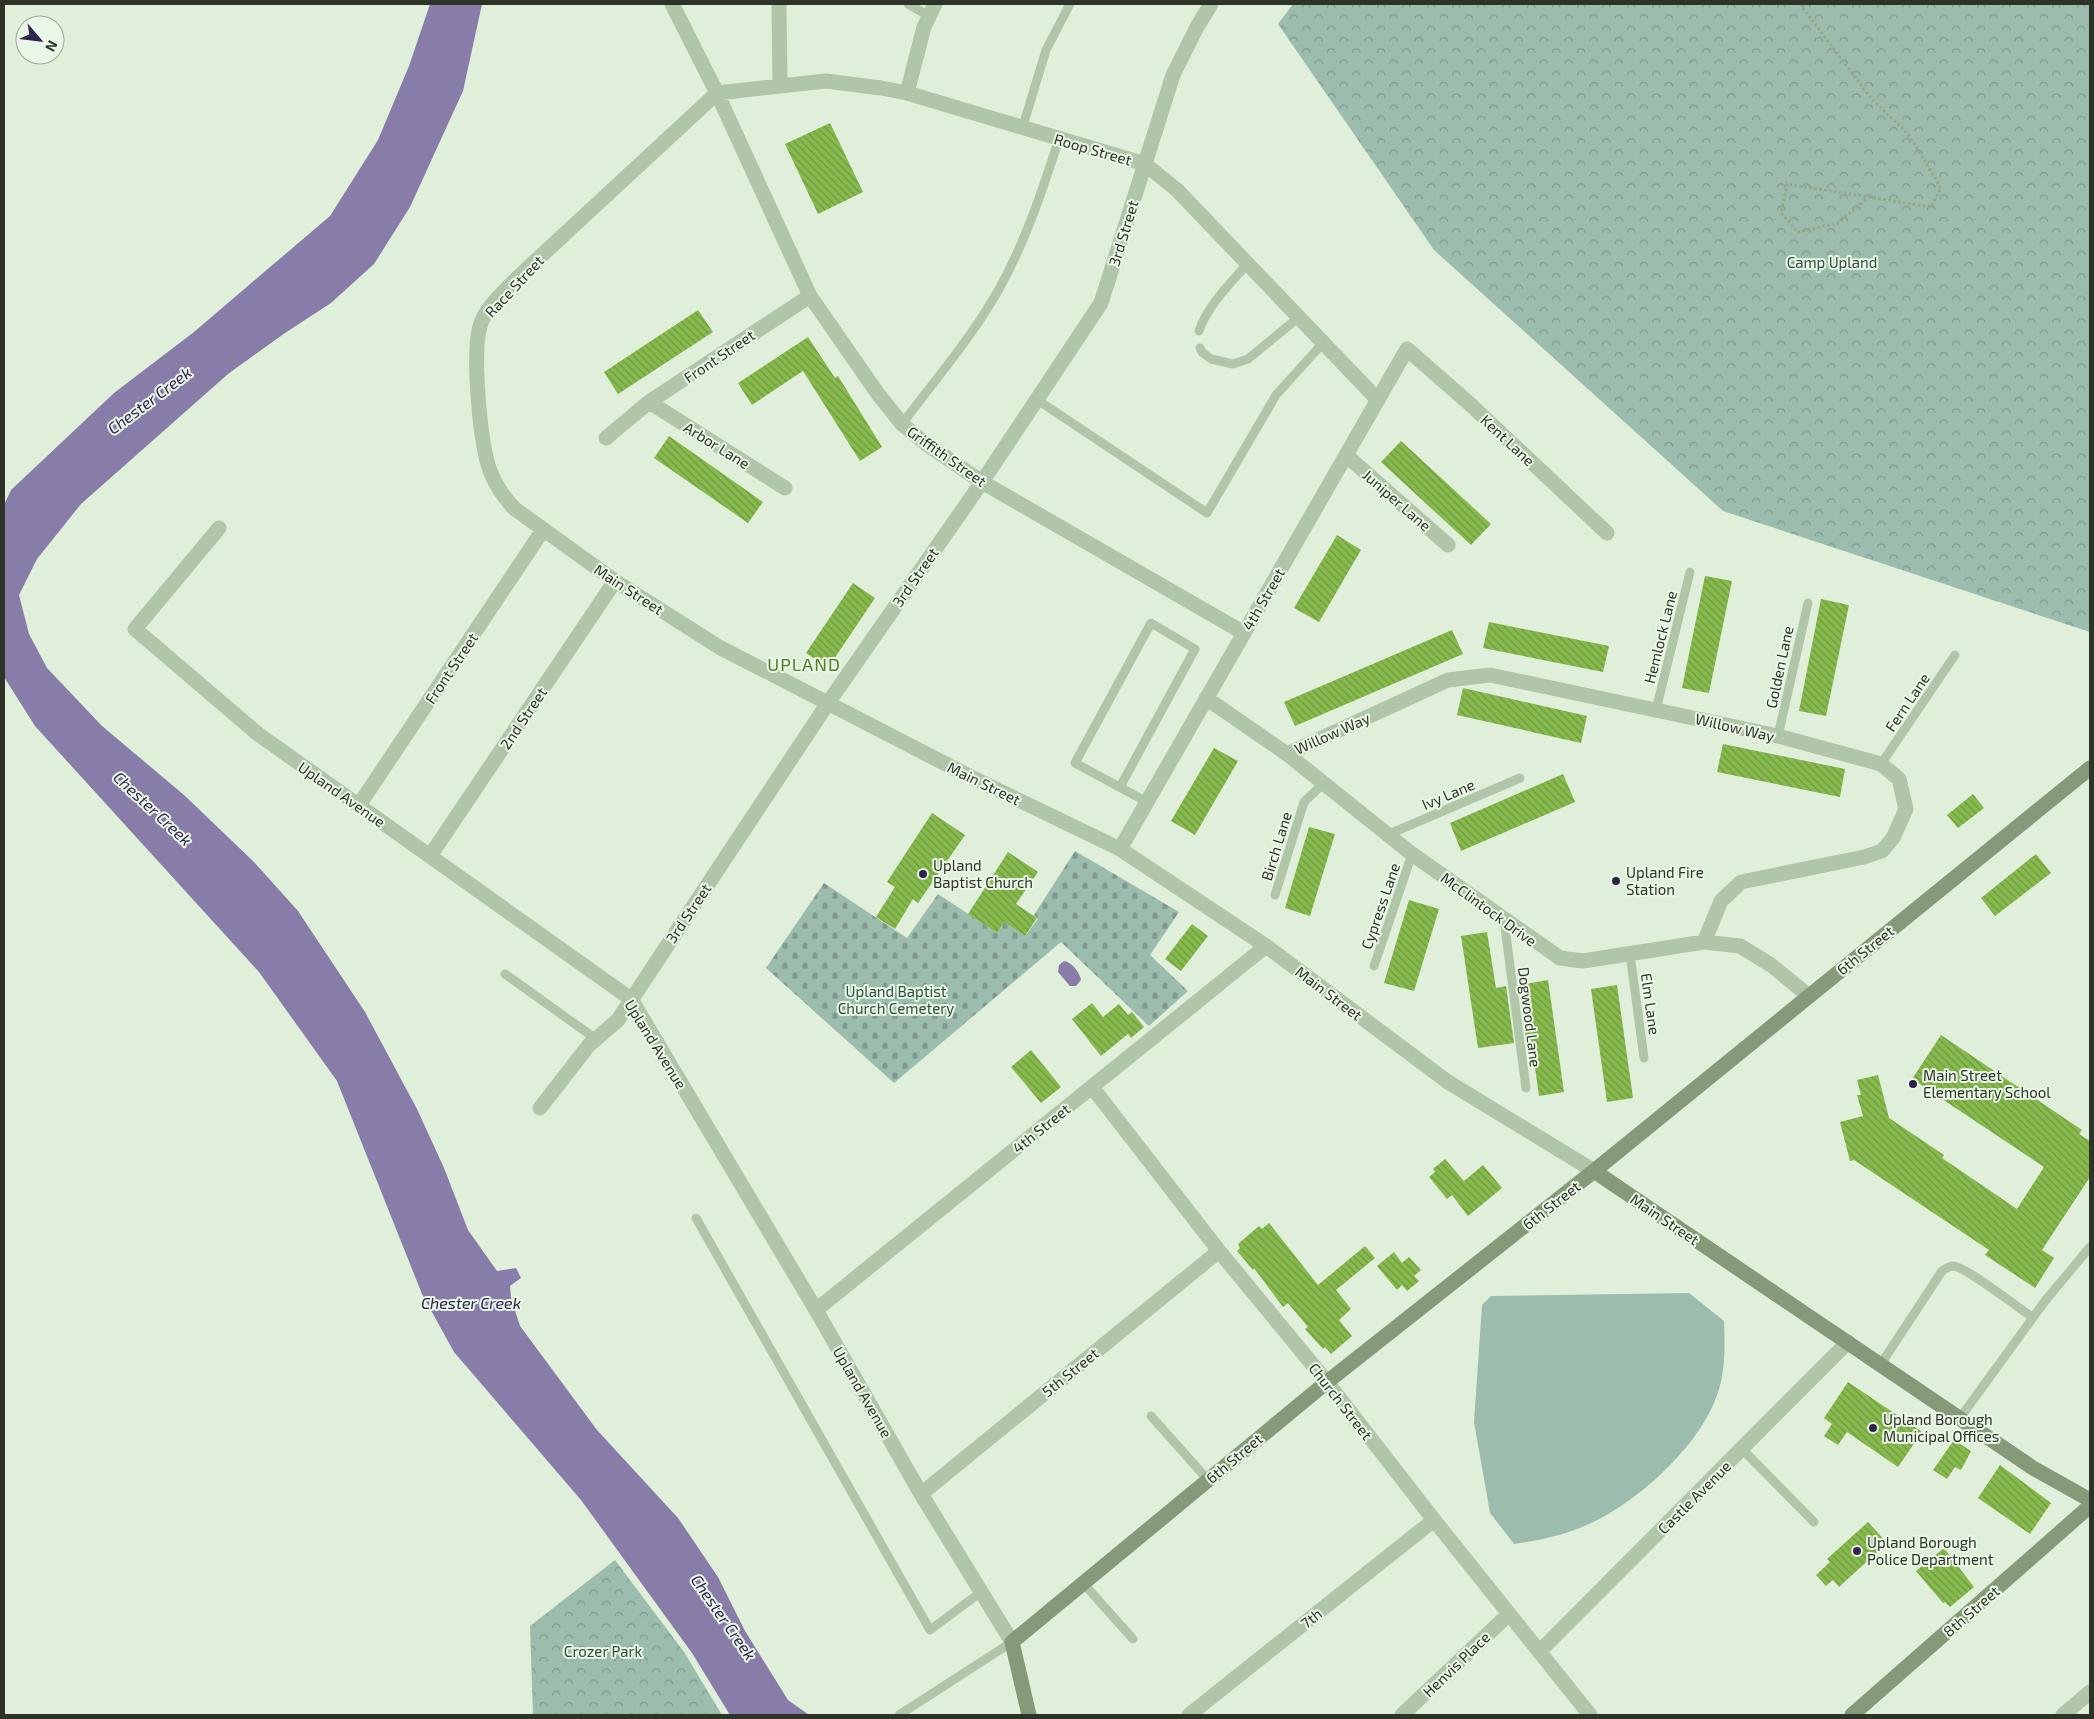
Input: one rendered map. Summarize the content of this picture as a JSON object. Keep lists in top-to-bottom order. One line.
{"streets":{"street":["Roop Street","3rd Street","Race Street","Front Street","Kent Lane","Arbor Lane","Griffith Street","Juniper Lane","Main Street","4th Street","2nd Street","Willow Way","Upland Avenue","McClintock Drive","6th Street","5th Street","Church Street","Castle Avenue","8th Street","7th","Henvis Place"],"lane":["Hemlock Lane","Golden Lane","Fern Lane","Ivy Lane","Birch Lane","Cypress Lane","Elm Lane","Dogwood Lane"]},"crossings":[["Roop Street","3rd Street"],["Roop Street","Race Street"],["Roop Street","Griffith Street"],["Roop Street","4th Street"],["3rd Street","Griffith Street"],["3rd Street","Main Street"],["3rd Street","Upland Avenue"],["Race Street","Front Street"],["Race Street","Griffith Street"],["Race Street","Main Street"],["Front Street","Arbor Lane"],["Front Street","Griffith Street"],["Front Street","Main Street"],["Front Street","Upland Avenue"],["Kent Lane","4th Street"],["Griffith Street","4th Street"],["Juniper Lane","4th Street"],["Main Street","4th Street"],["Main Street","2nd Street"],["Main Street","6th Street"],["Main Street","Castle Avenue"],["4th Street","Upland Avenue"],["4th Street","McClintock Drive"],["4th Street","Church Street"],["Hemlock Lane","Willow Way"],["Golden Lane","Willow Way"],["Fern Lane","Willow Way"],["2nd Street","Upland Avenue"],["Willow Way","McClintock Drive"],["Upland Avenue","6th Street"],["Upland Avenue","5th Street"],["Ivy Lane","McClintock Drive"],["Birch Lane","McClintock Drive"],["Cypress Lane","McClintock Drive"],["McClintock Drive","6th Street"],["McClintock Drive","Elm Lane"],["McClintock Drive","Dogwood Lane"],["6th Street","Church Street"],["5th Street","Church Street"],["Church Street","Castle Avenue"],["Church Street","7th"],["Church Street","Henvis Place"]],"districts":["UPLAND"],"water":["Chester Creek"],"parks":["Camp Upland","Upland Baptist Church Cemetery","Crozer Park"],"places":["Upland Baptist Church","Upland Fire Station","Main Street Elementary School","Upland Borough Municipal Offices","Upland Borough Police Department"],"north":"bottom right"}
